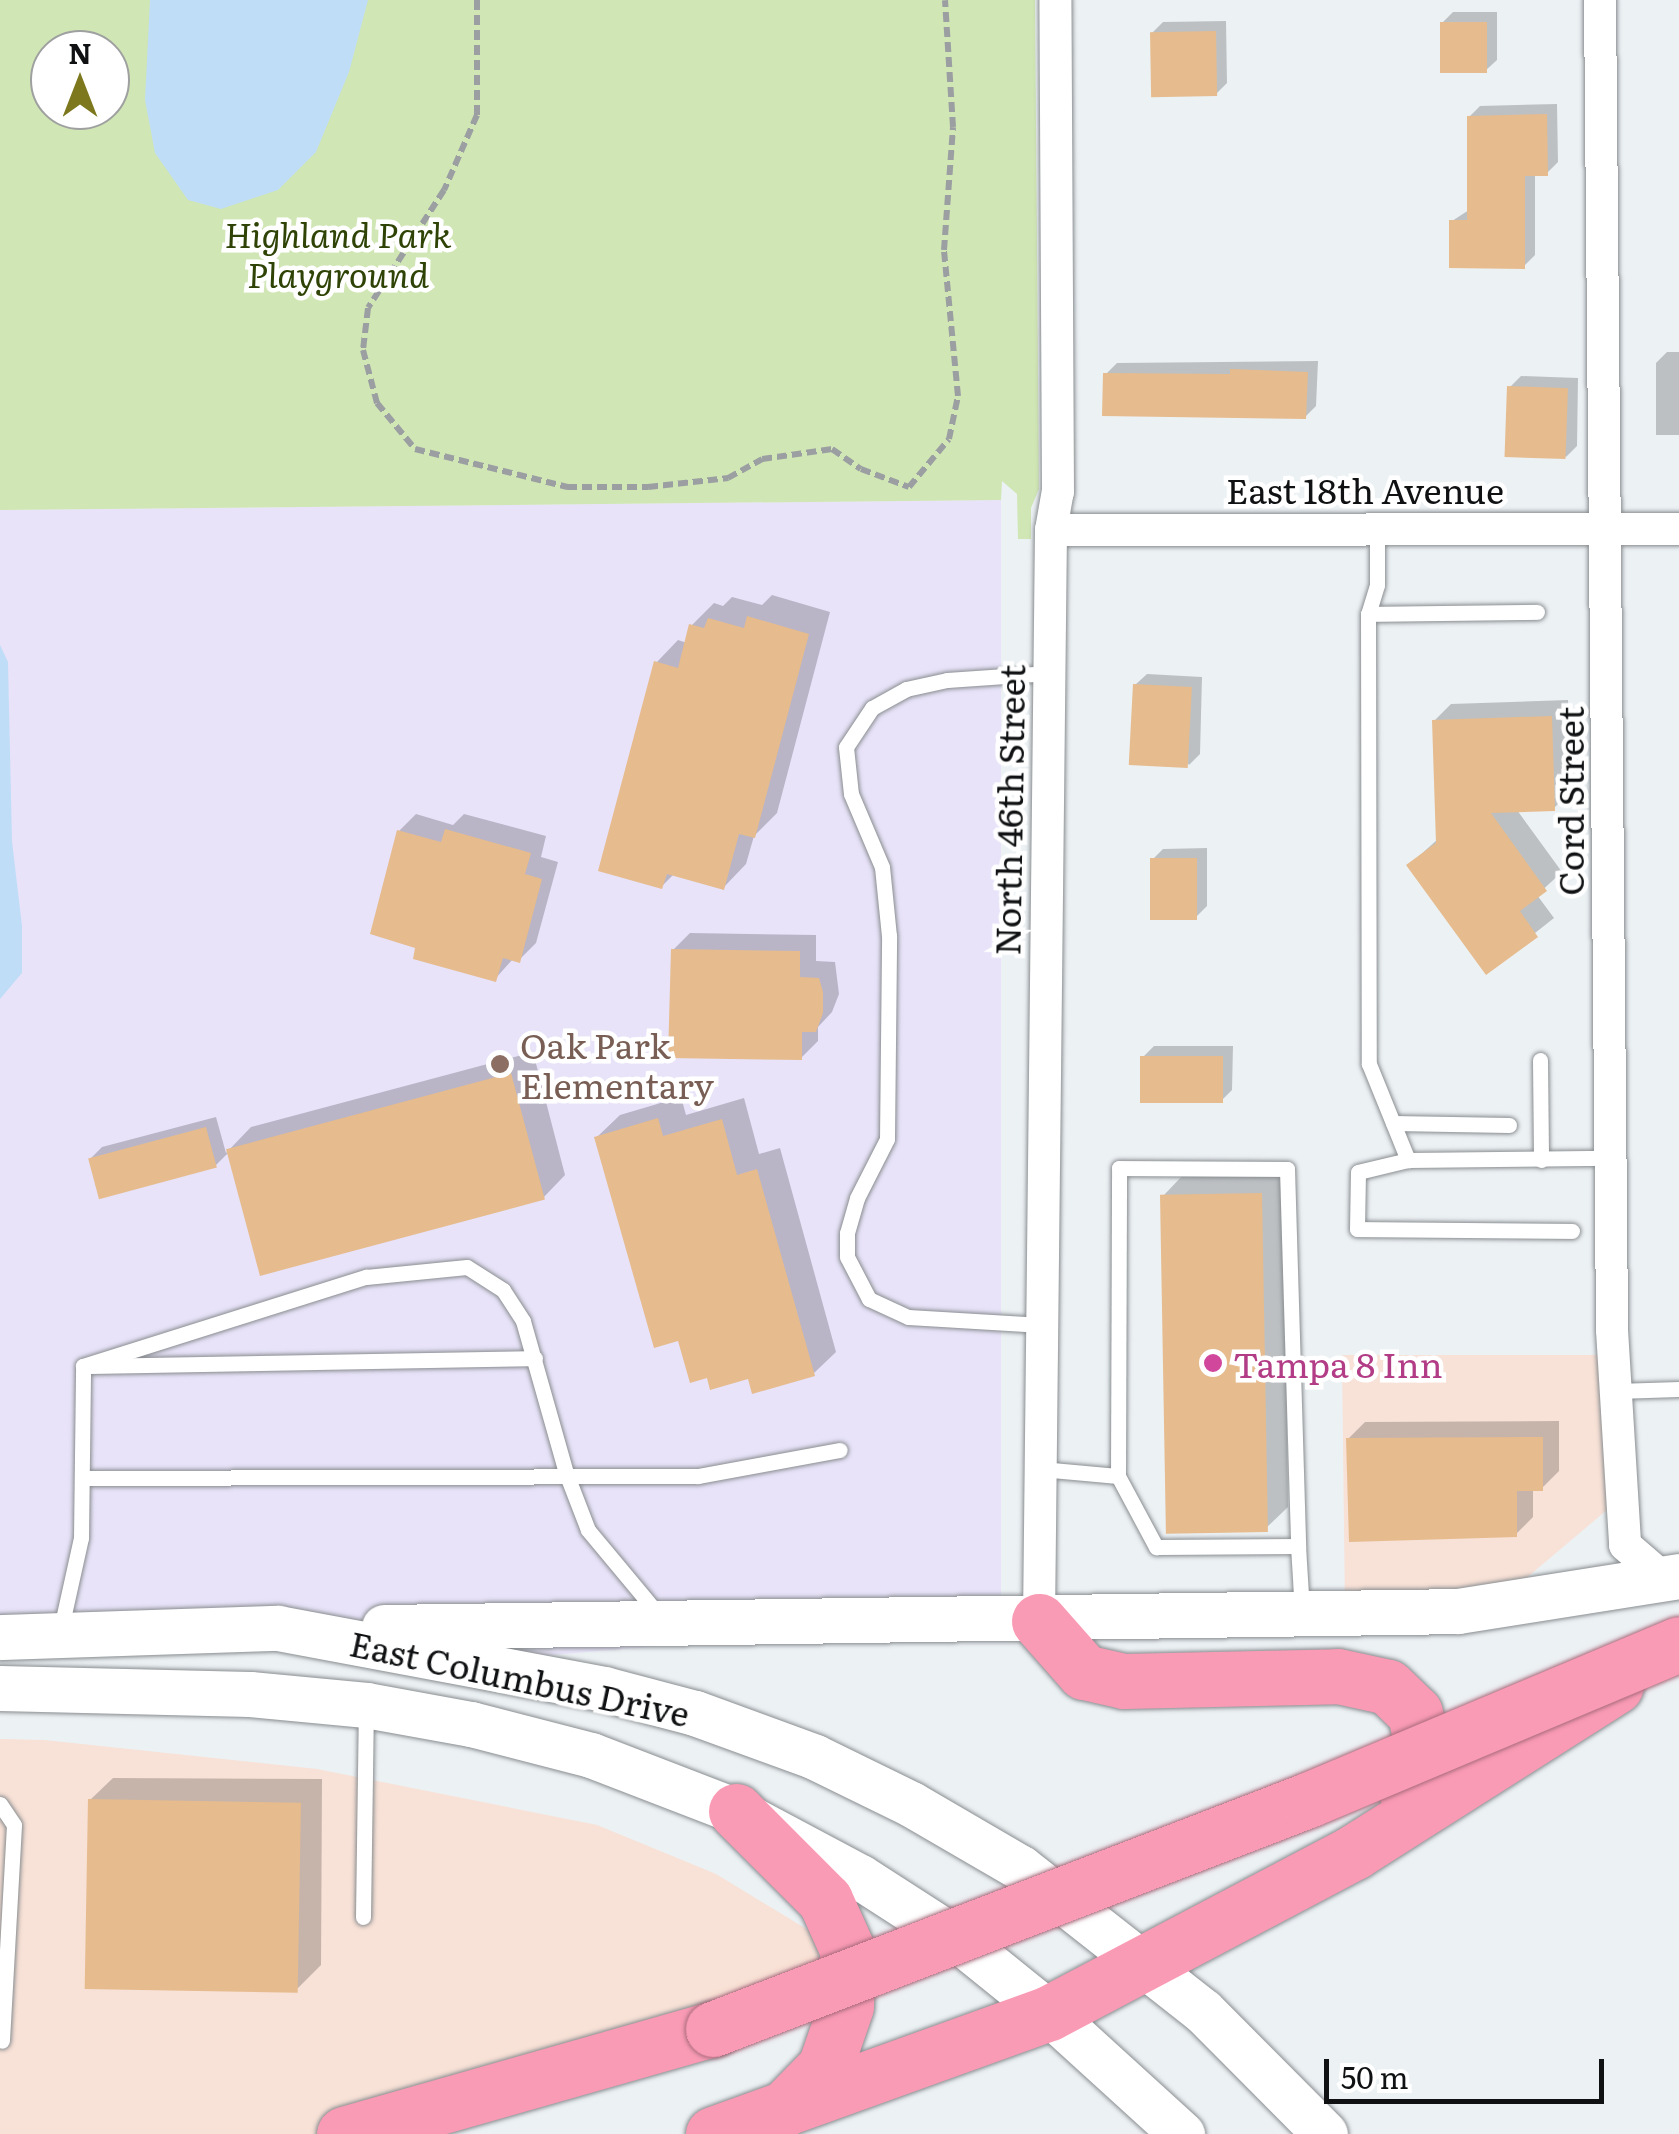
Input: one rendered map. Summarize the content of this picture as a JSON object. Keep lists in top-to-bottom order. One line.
{"streets":{"main road":["East Columbus Drive"],"street":["East 18th Avenue","Cord Street","North 46th Street"]},"crossings":[["East 18th Avenue","Cord Street"],["East 18th Avenue","North 46th Street"]],"parks":["Highland Park Playground"],"places":["Oak Park Elementary","Tampa 8 Inn"],"scale_bar":"50 m","north":"top"}
